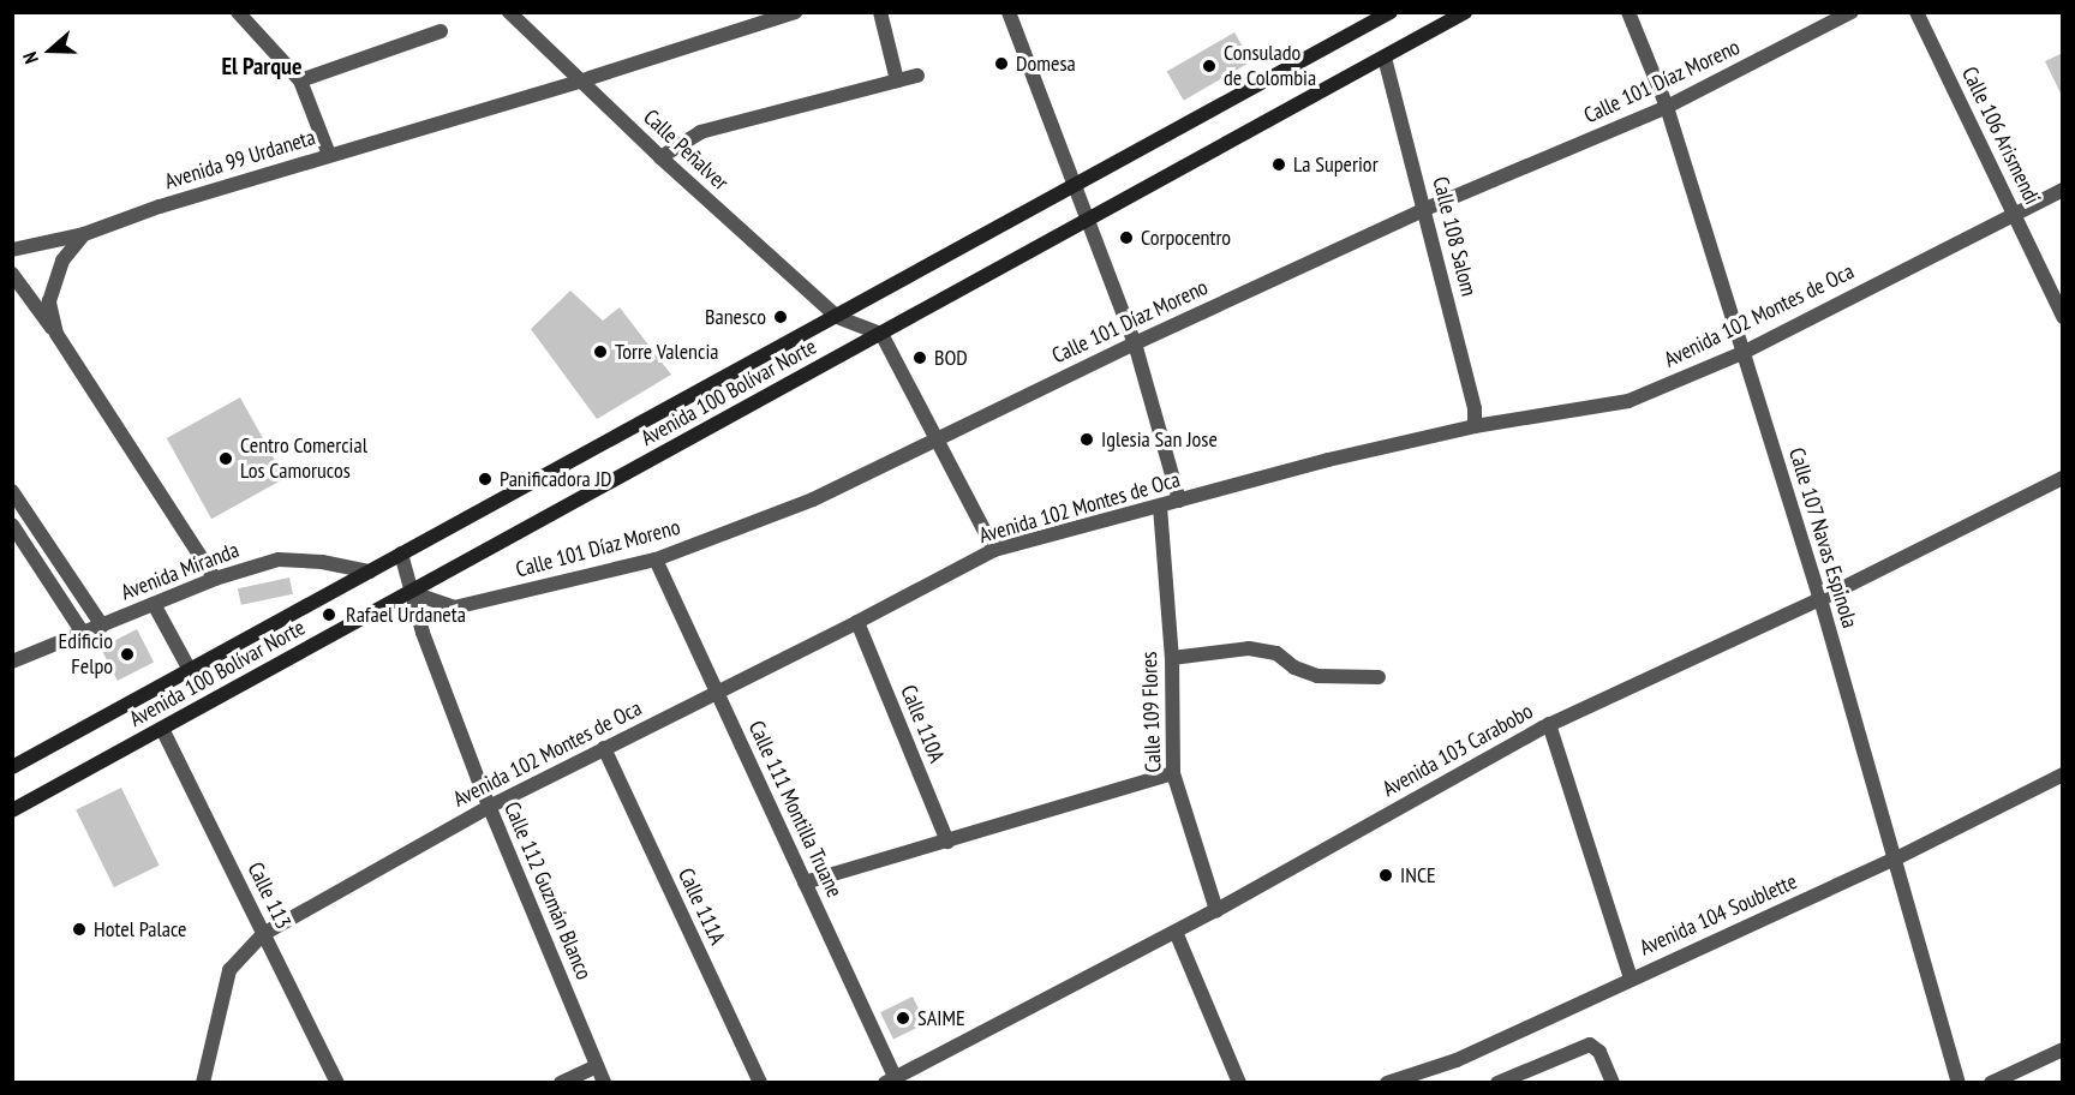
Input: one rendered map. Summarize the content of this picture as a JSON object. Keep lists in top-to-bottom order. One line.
{"streets":{"main road":["Avenida 100 Bolívar Norte"],"street":["Calle 101 Díaz Moreno","Calle 106 Arismendi","Calle Peñalver","Avenida 99 Urdaneta","Calle 108 Salom","Avenida 102 Montes de Oca","Calle 107 Navas Espinola","Avenida Miranda","Calle 109 Flores","Calle 110A","Avenida 103 Carabobo","Calle 111 Montilla Truane","Calle 112 Guzmán Blanco","Calle 113","Calle 111A","Avenida 104 Soublette"]},"crossings":[["Calle 101 Díaz Moreno","Calle 108 Salom"],["Calle 101 Díaz Moreno","Avenida 100 Bolívar Norte"],["Calle 101 Díaz Moreno","Calle 107 Navas Espinola"],["Calle 101 Díaz Moreno","Calle 111 Montilla Truane"],["Calle 101 Díaz Moreno","Calle 112 Guzmán Blanco"],["Calle 106 Arismendi","Avenida 102 Montes de Oca"],["Calle Peñalver","Avenida 99 Urdaneta"],["Calle Peñalver","Avenida 100 Bolívar Norte"],["Calle 108 Salom","Avenida 102 Montes de Oca"],["Calle 108 Salom","Avenida 100 Bolívar Norte"],["Avenida 102 Montes de Oca","Calle 107 Navas Espinola"],["Avenida 102 Montes de Oca","Calle 109 Flores"],["Avenida 102 Montes de Oca","Calle 110A"],["Avenida 102 Montes de Oca","Calle 111 Montilla Truane"],["Avenida 102 Montes de Oca","Calle 112 Guzmán Blanco"],["Avenida 102 Montes de Oca","Calle 113"],["Avenida 102 Montes de Oca","Calle 111A"],["Avenida 100 Bolívar Norte","Avenida Miranda"],["Avenida 100 Bolívar Norte","Calle 112 Guzmán Blanco"],["Avenida 100 Bolívar Norte","Calle 113"],["Calle 107 Navas Espinola","Avenida 103 Carabobo"],["Calle 107 Navas Espinola","Avenida 104 Soublette"],["Calle 109 Flores","Avenida 103 Carabobo"],["Avenida 103 Carabobo","Calle 111 Montilla Truane"]],"districts":["El Parque"],"places":["Domesa","Consulado de Colombia","La Superior","Corpocentro","Banesco","Torre Valencia","BOD","Iglesia San Jose","Centro Comercial Los Camorucos","Panificadora JD","Rafael Urdaneta","Edificio Felpo","INCE","Hotel Palace","SAIME"],"north":"left"}
